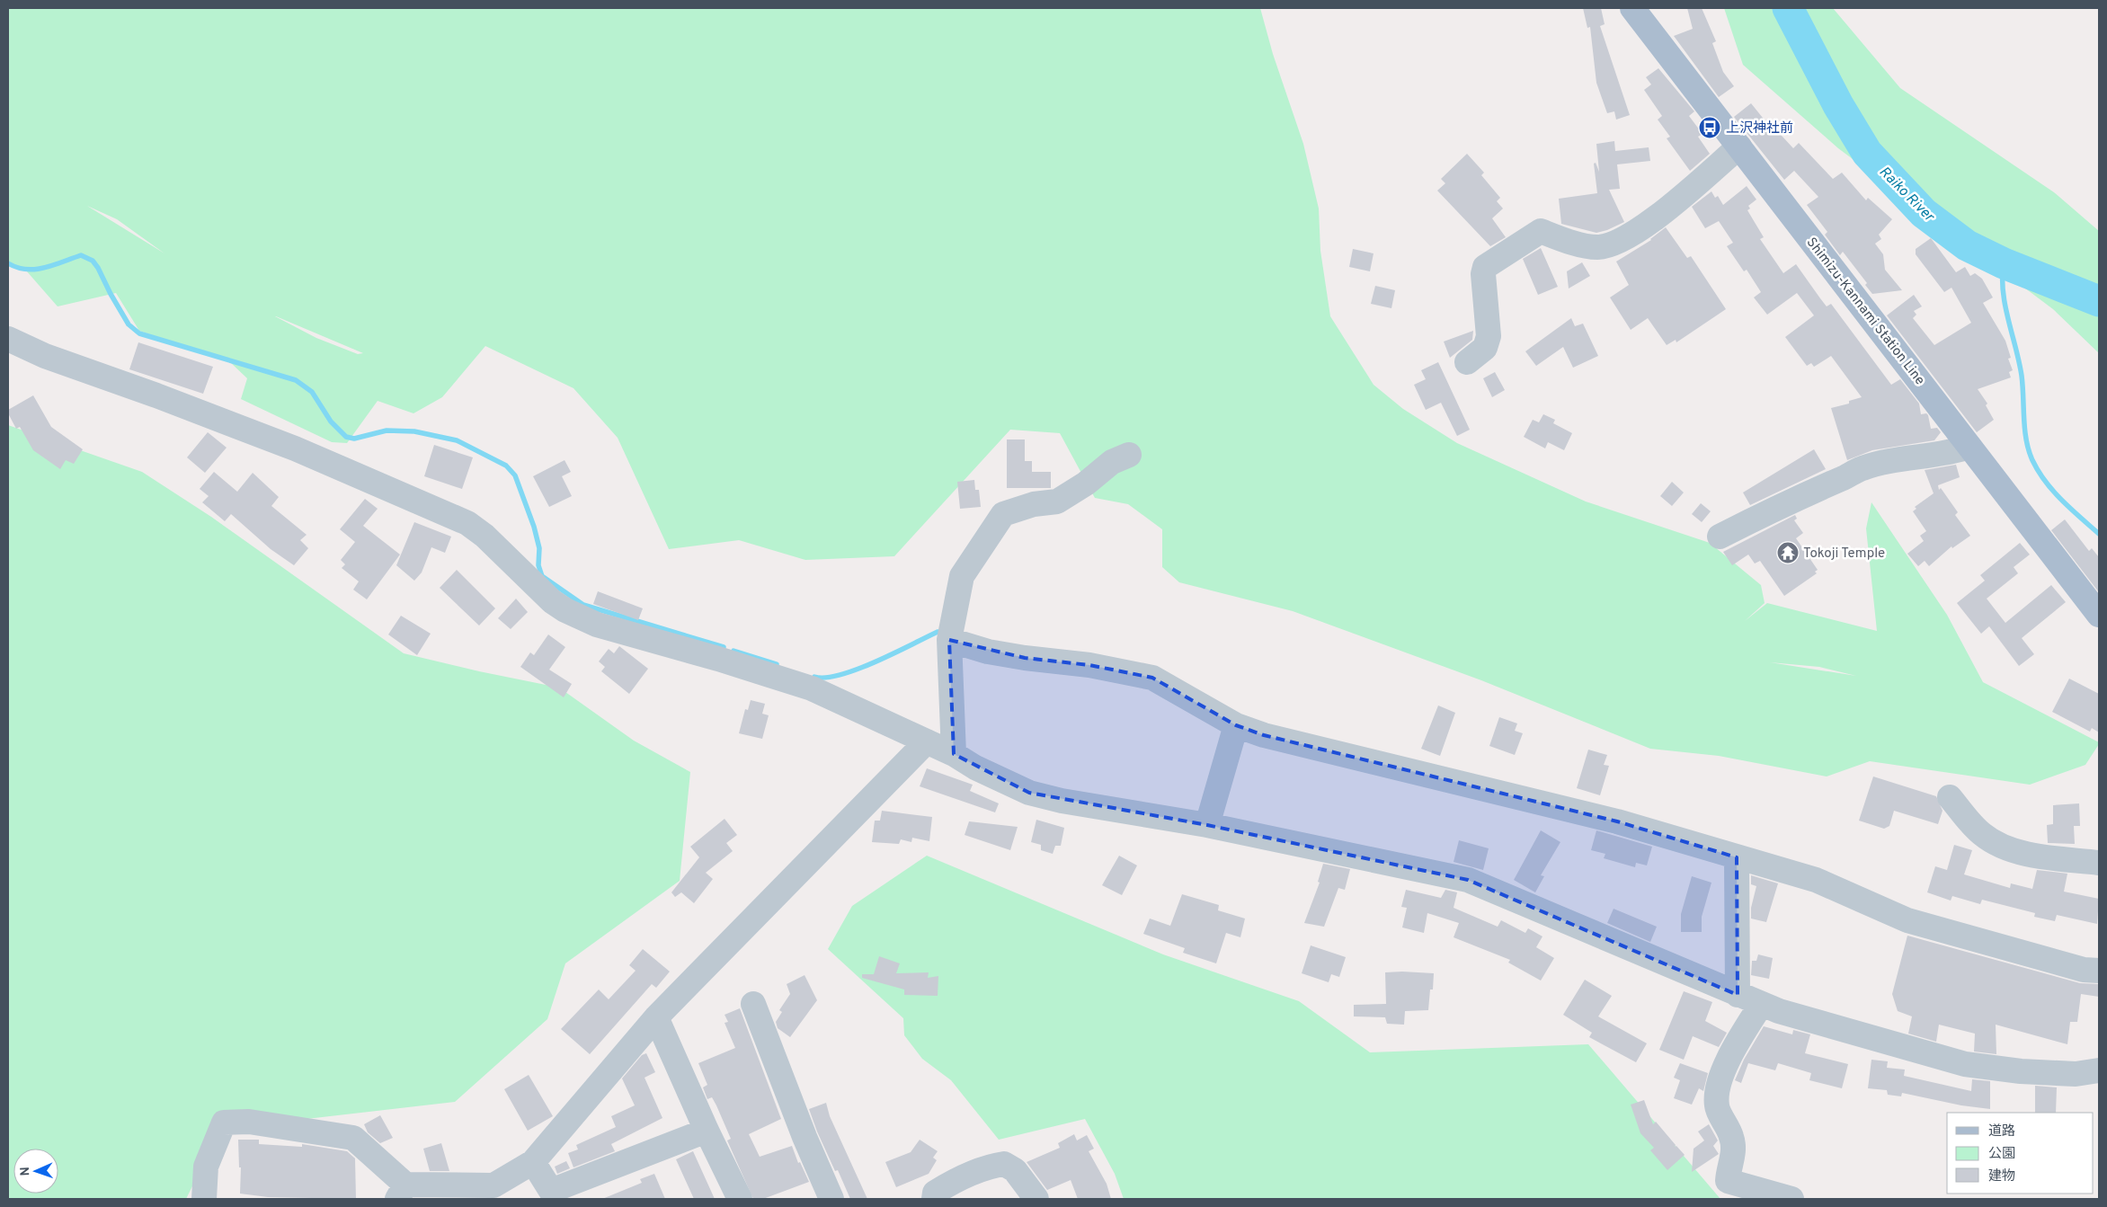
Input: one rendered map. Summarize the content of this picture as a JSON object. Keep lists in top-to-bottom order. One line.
{"streets":{"main road":["Shimizu-Kannami Station Line"]},"water":["Raiko River"],"places":{"bus stop":["上沢神社前"],"temple":["Tokoji Temple"]},"legend":["道路","公園","建物"],"north":"left"}
